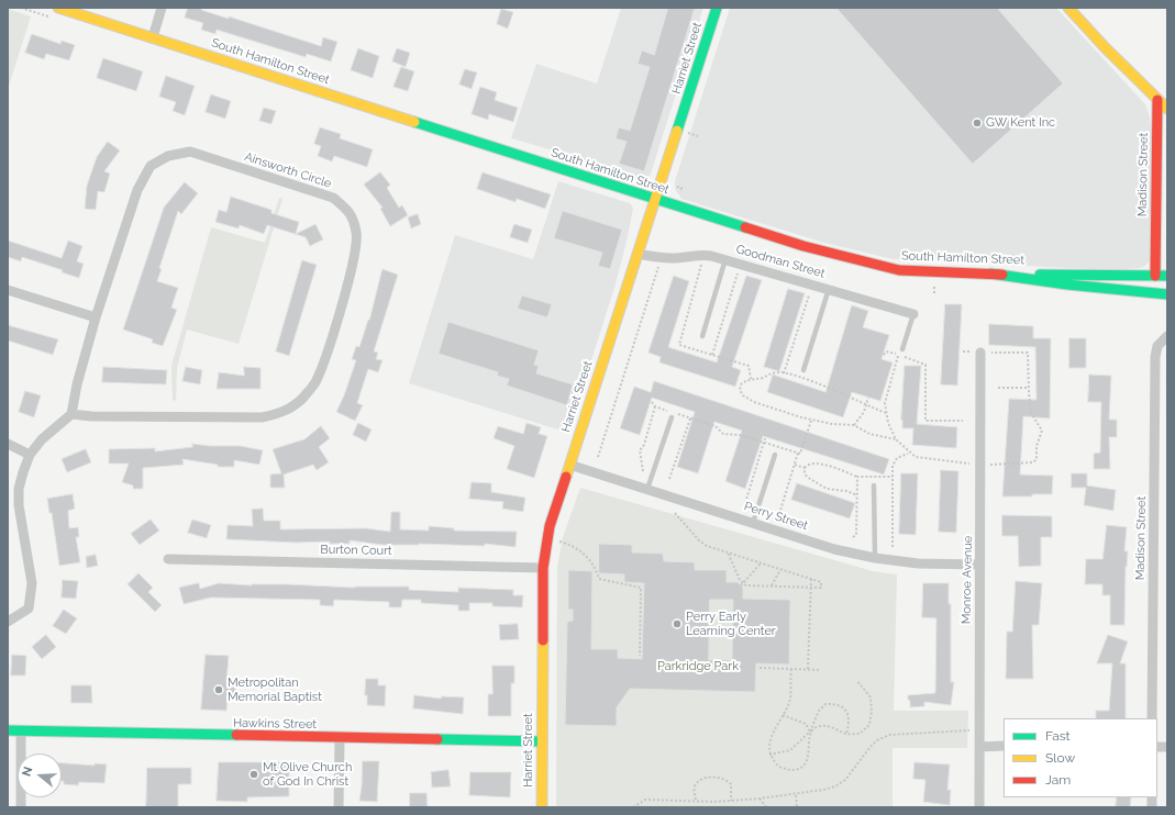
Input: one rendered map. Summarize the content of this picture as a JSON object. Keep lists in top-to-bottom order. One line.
{"streets":{"main road":["Harriet Street","South Hamilton Street","Madison Street","Hawkins Street"],"street":["Ainsworth Circle","Goodman Street","Perry Street","Burton Court","Monroe Avenue"]},"crossings":[["Harriet Street","South Hamilton Street"],["Harriet Street","Goodman Street"],["Harriet Street","Perry Street"],["Harriet Street","Burton Court"],["Harriet Street","Hawkins Street"],["South Hamilton Street","Madison Street"],["Perry Street","Monroe Avenue"]],"parks":["Parkridge Park"],"places":["GW Kent Inc","Perry Early Learning Center","Metropolitan Memorial Baptist","Mt Olive Church of God In Christ"],"legend":["Fast","Slow","Jam"],"north":"left"}
